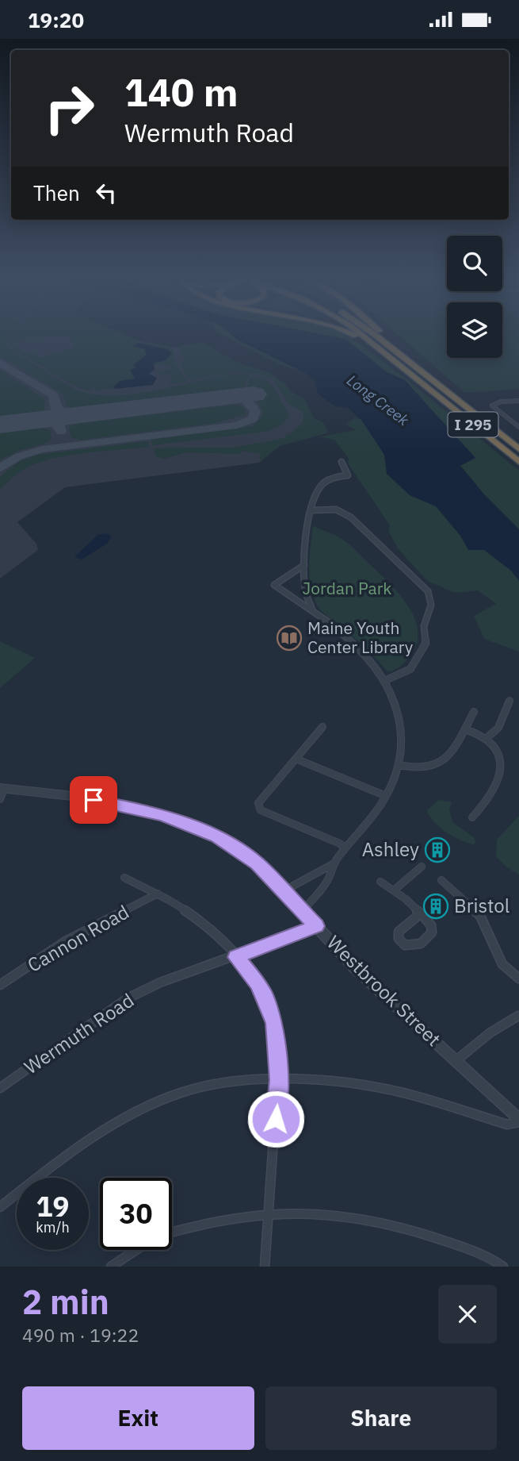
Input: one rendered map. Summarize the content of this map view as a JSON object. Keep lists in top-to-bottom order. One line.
{"streets":{"highway":["I 295"],"street":["Cannon Road","Westbrook Street","Wermuth Road"]},"crossings":[["Westbrook Street","Wermuth Road"]],"water":["Long Creek"],"parks":["Jordan Park"],"places":{"library":["Maine Youth Center Library"],"building":["Ashley","Bristol"]},"page":{"status":"19:20","turn":["140 m","Wermuth Road"],"then":"Then","speed":"19 km/h","limit":"30","heading":["2 min","490 m · 19:22"],"buttons":["Exit","Share"]}}
